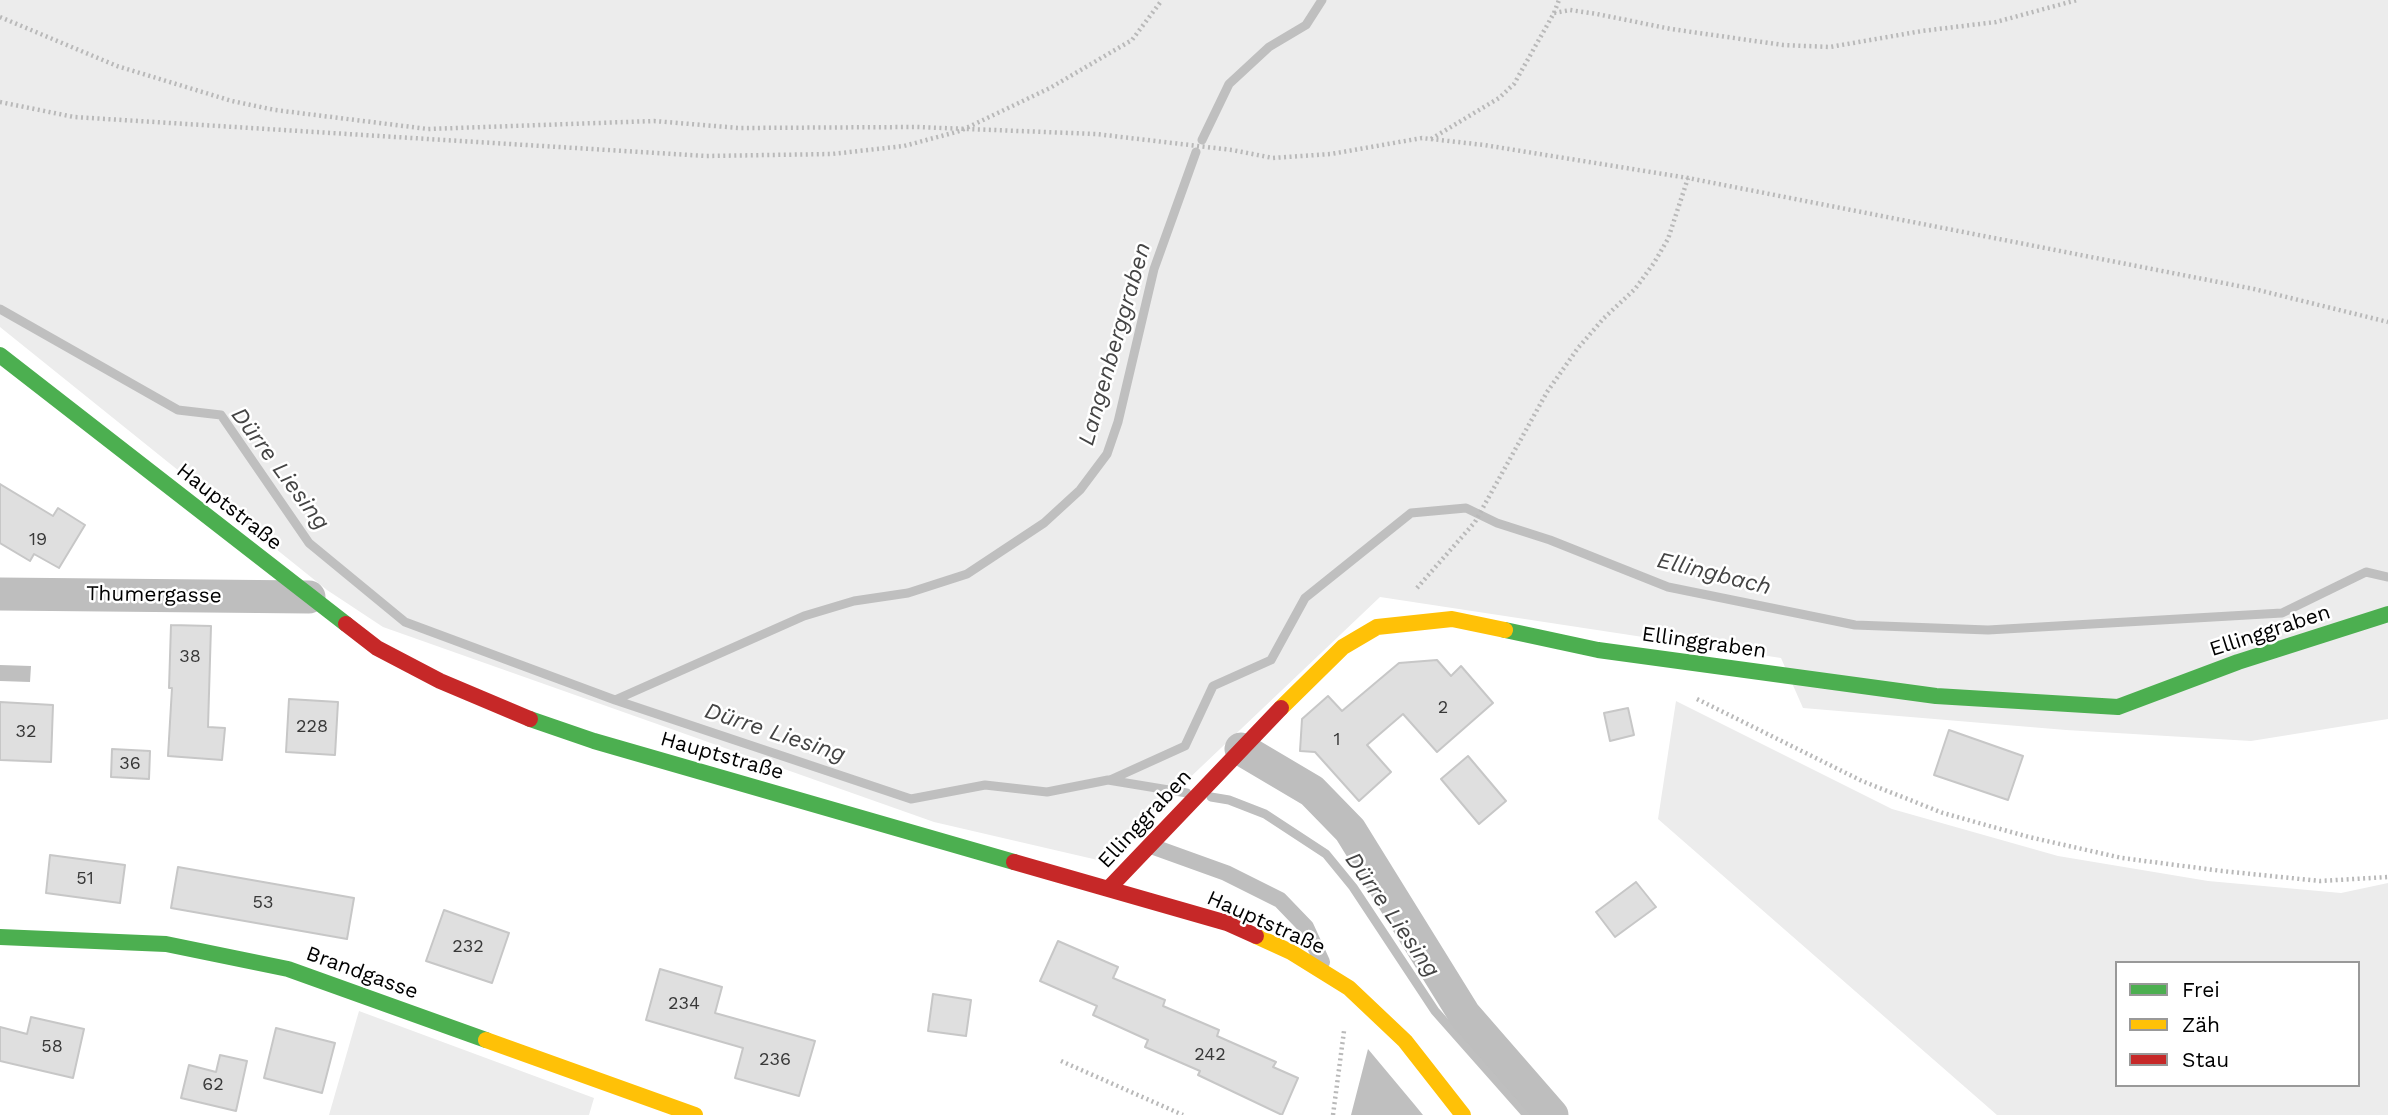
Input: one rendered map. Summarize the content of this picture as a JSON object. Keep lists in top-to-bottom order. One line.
{"streets":{"street":["Hauptstraße","Thumergasse","Ellinggraben","Brandgasse"]},"crossings":[["Hauptstraße","Thumergasse"],["Hauptstraße","Ellinggraben"]],"water":["Langenberggraben","Dürre Liesing","Ellingbach"],"house_numbers":["19","38","2","228","32","1","36","51","53","232","234","58","242","236","62"],"legend":["Frei","Zäh","Stau"]}
